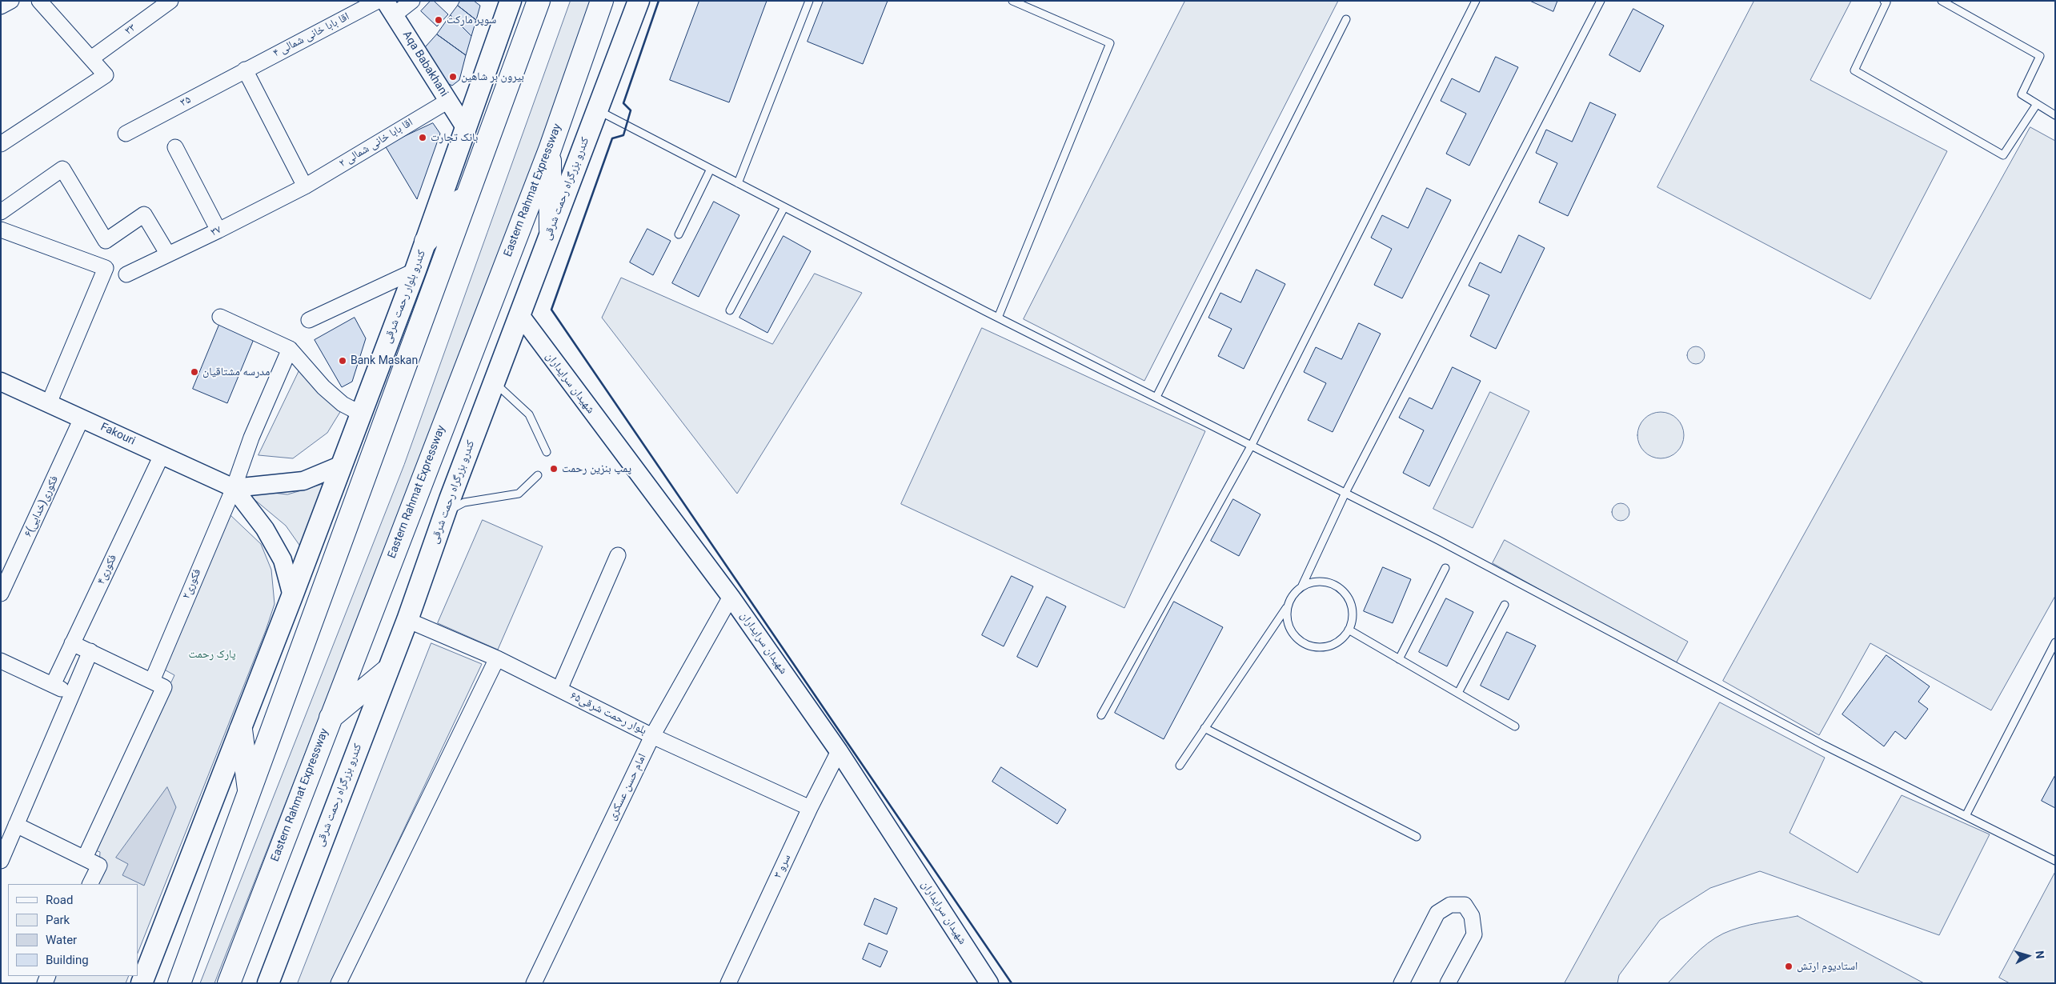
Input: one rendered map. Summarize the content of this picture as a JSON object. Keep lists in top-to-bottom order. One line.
{"streets":{"highway":["Eastern Rahmat Expressway"],"main road":["کندرو بزرگراه رحمت شرقی","کندرو بلوار رحمت شرقی"],"street":["۳۳","۴ اقا بابا خانی شمالی","Aqa Babakhani","۳۵","۲ اقا بابا خانی شمالی","۳۷","شهیدان سرایداران","Fakouri","۶فکوری(خدایی)","فکوری۴","فکوری۲","بلوار رحمت شرقی۶۵","امام حسن عسکری","سرو ۳"]},"crossings":[["۴ اقا بابا خانی شمالی","۳۵"],["Aqa Babakhani","۲ اقا بابا خانی شمالی"],["۲ اقا بابا خانی شمالی","۳۷"],["کندرو بزرگراه رحمت شرقی","شهیدان سرایداران"],["کندرو بزرگراه رحمت شرقی","بلوار رحمت شرقی۶۵"],["شهیدان سرایداران","امام حسن عسکری"],["شهیدان سرایداران","سرو ۳"],["Fakouri","۶فکوری(خدایی)"],["Fakouri","فکوری۴"],["Fakouri","فکوری۲"],["بلوار رحمت شرقی۶۵","امام حسن عسکری"],["بلوار رحمت شرقی۶۵","سرو ۳"]],"parks":["پارک رحمت"],"places":["سوپر مارکت","بیرون بر شاهین","بانک تجارت","Bank Maskan","مدرسه مشتاقیان","پمپ بنزین رحمت","استادیوم ارتش"],"legend":["Road","Park","Water","Building"],"north":"right"}
